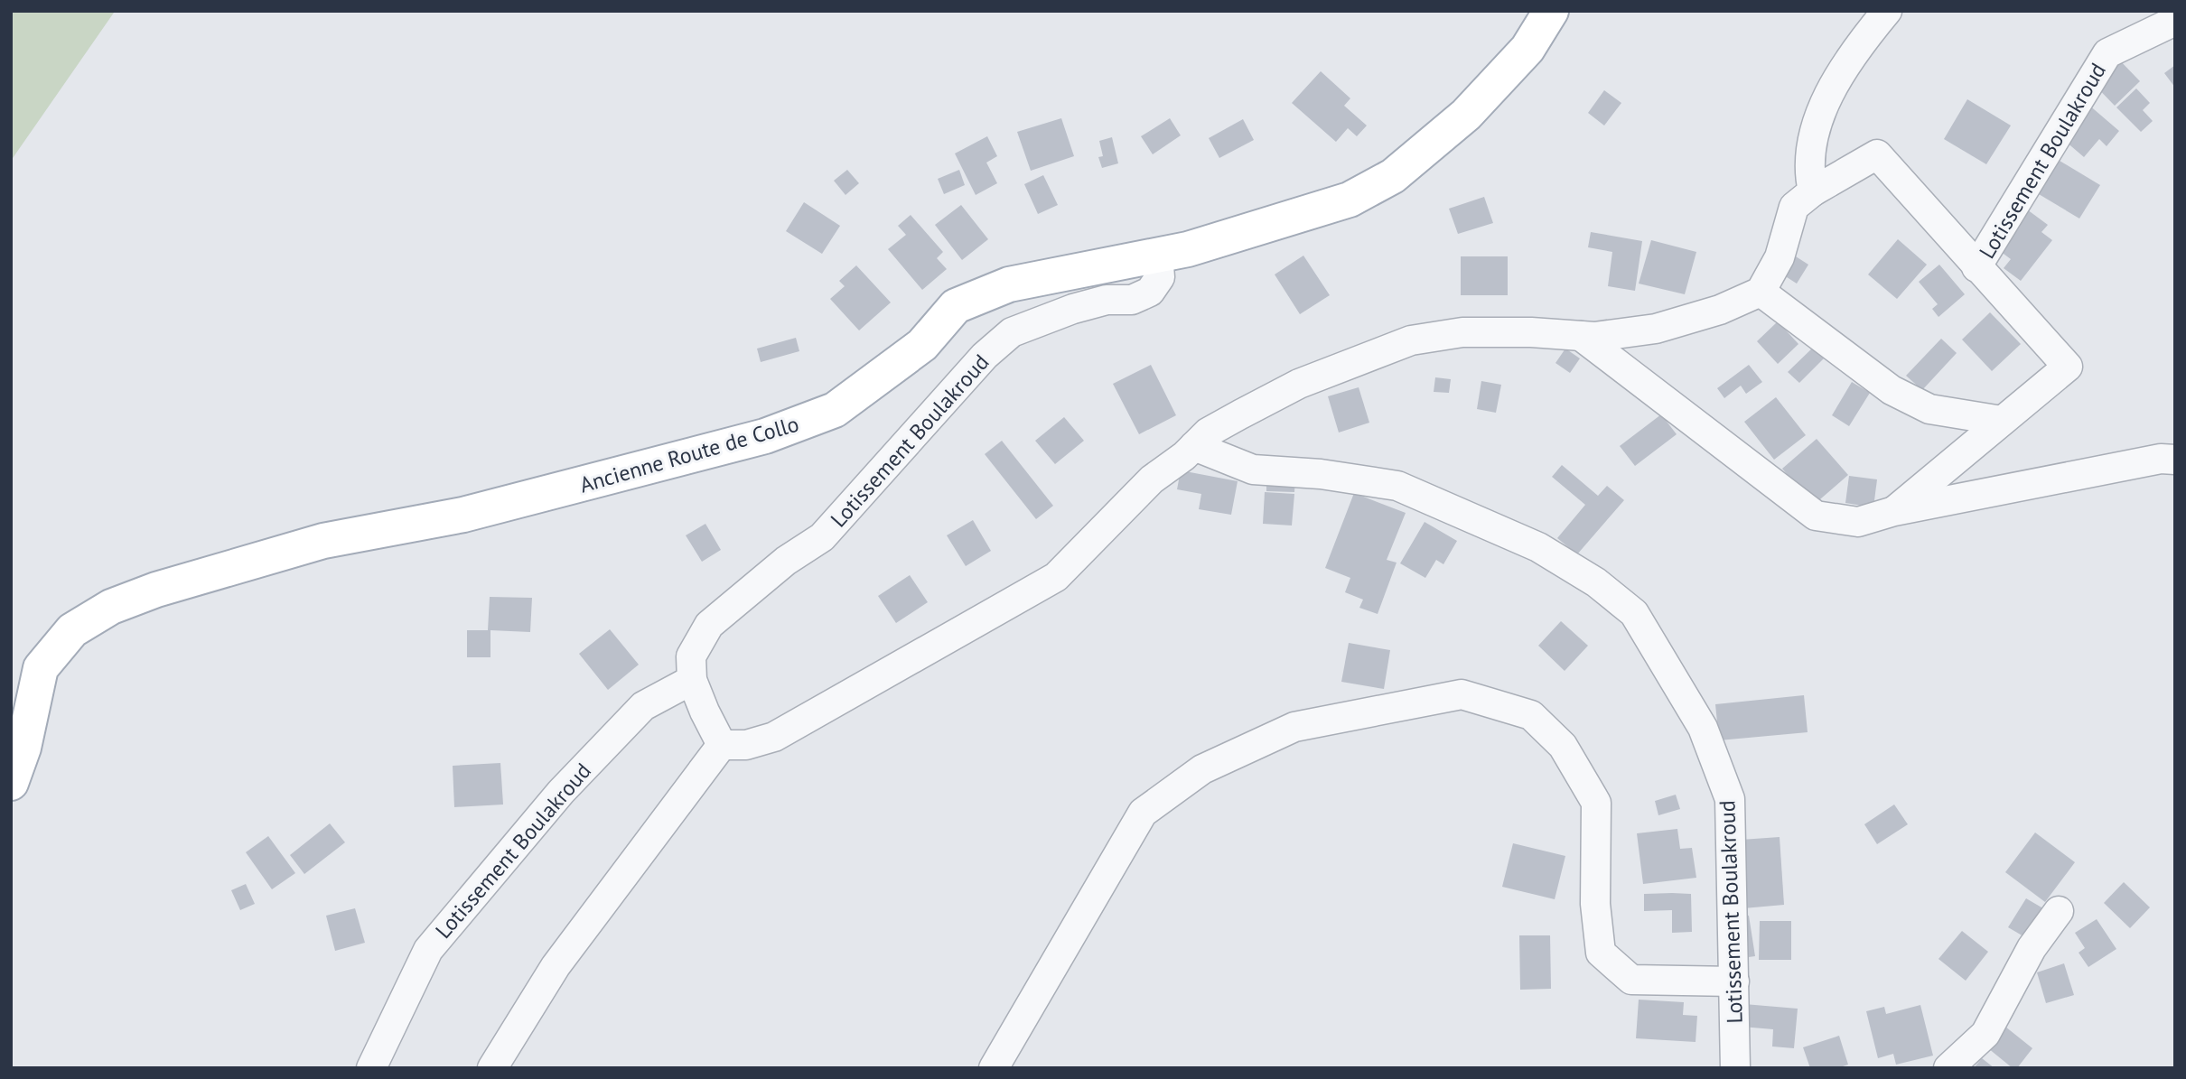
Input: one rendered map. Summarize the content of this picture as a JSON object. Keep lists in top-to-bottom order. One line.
{"streets":{"main road":["Ancienne Route de Collo"],"street":["Lotissement Boulakroud"]},"crossings":[["Lotissement Boulakroud","Ancienne Route de Collo"]]}
